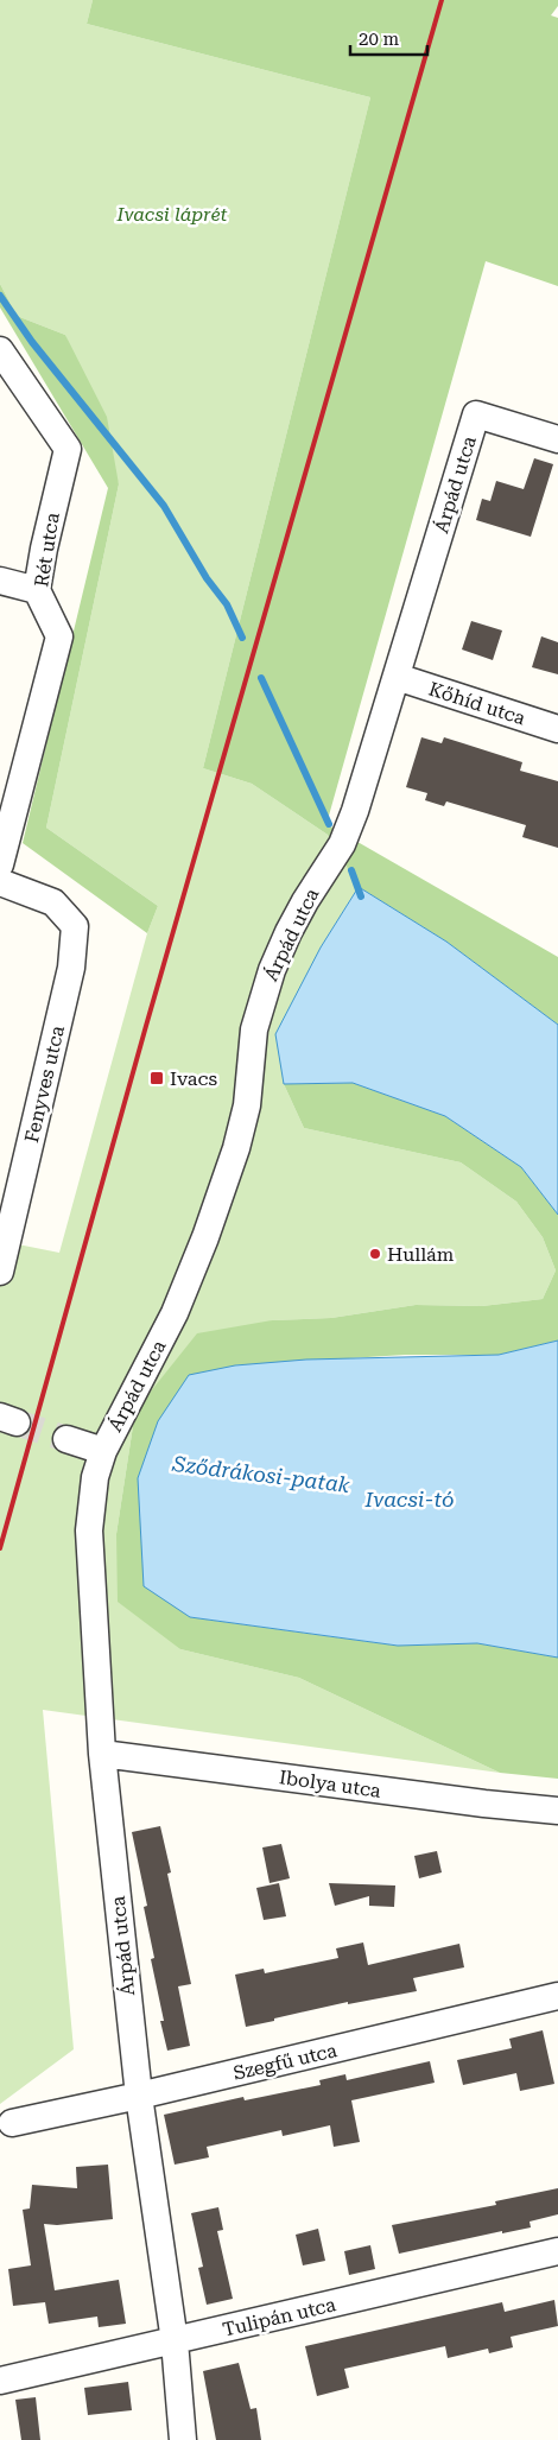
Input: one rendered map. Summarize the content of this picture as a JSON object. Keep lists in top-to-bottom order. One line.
{"streets":{"street":["Árpád utca","Rét utca","Kőhíd utca","Fenyves utca","Ibolya utca","Szegfű utca","Tulipán utca"]},"crossings":[["Árpád utca","Kőhíd utca"],["Árpád utca","Ibolya utca"],["Árpád utca","Szegfű utca"],["Árpád utca","Tulipán utca"]],"water":["Sződrákosi-patak","Ivacsi-tó"],"parks":["Ivacsi láprét"],"places":{"transit":["Ivacs"],"other":["Hullám"]},"scale_bar":"20 m"}
